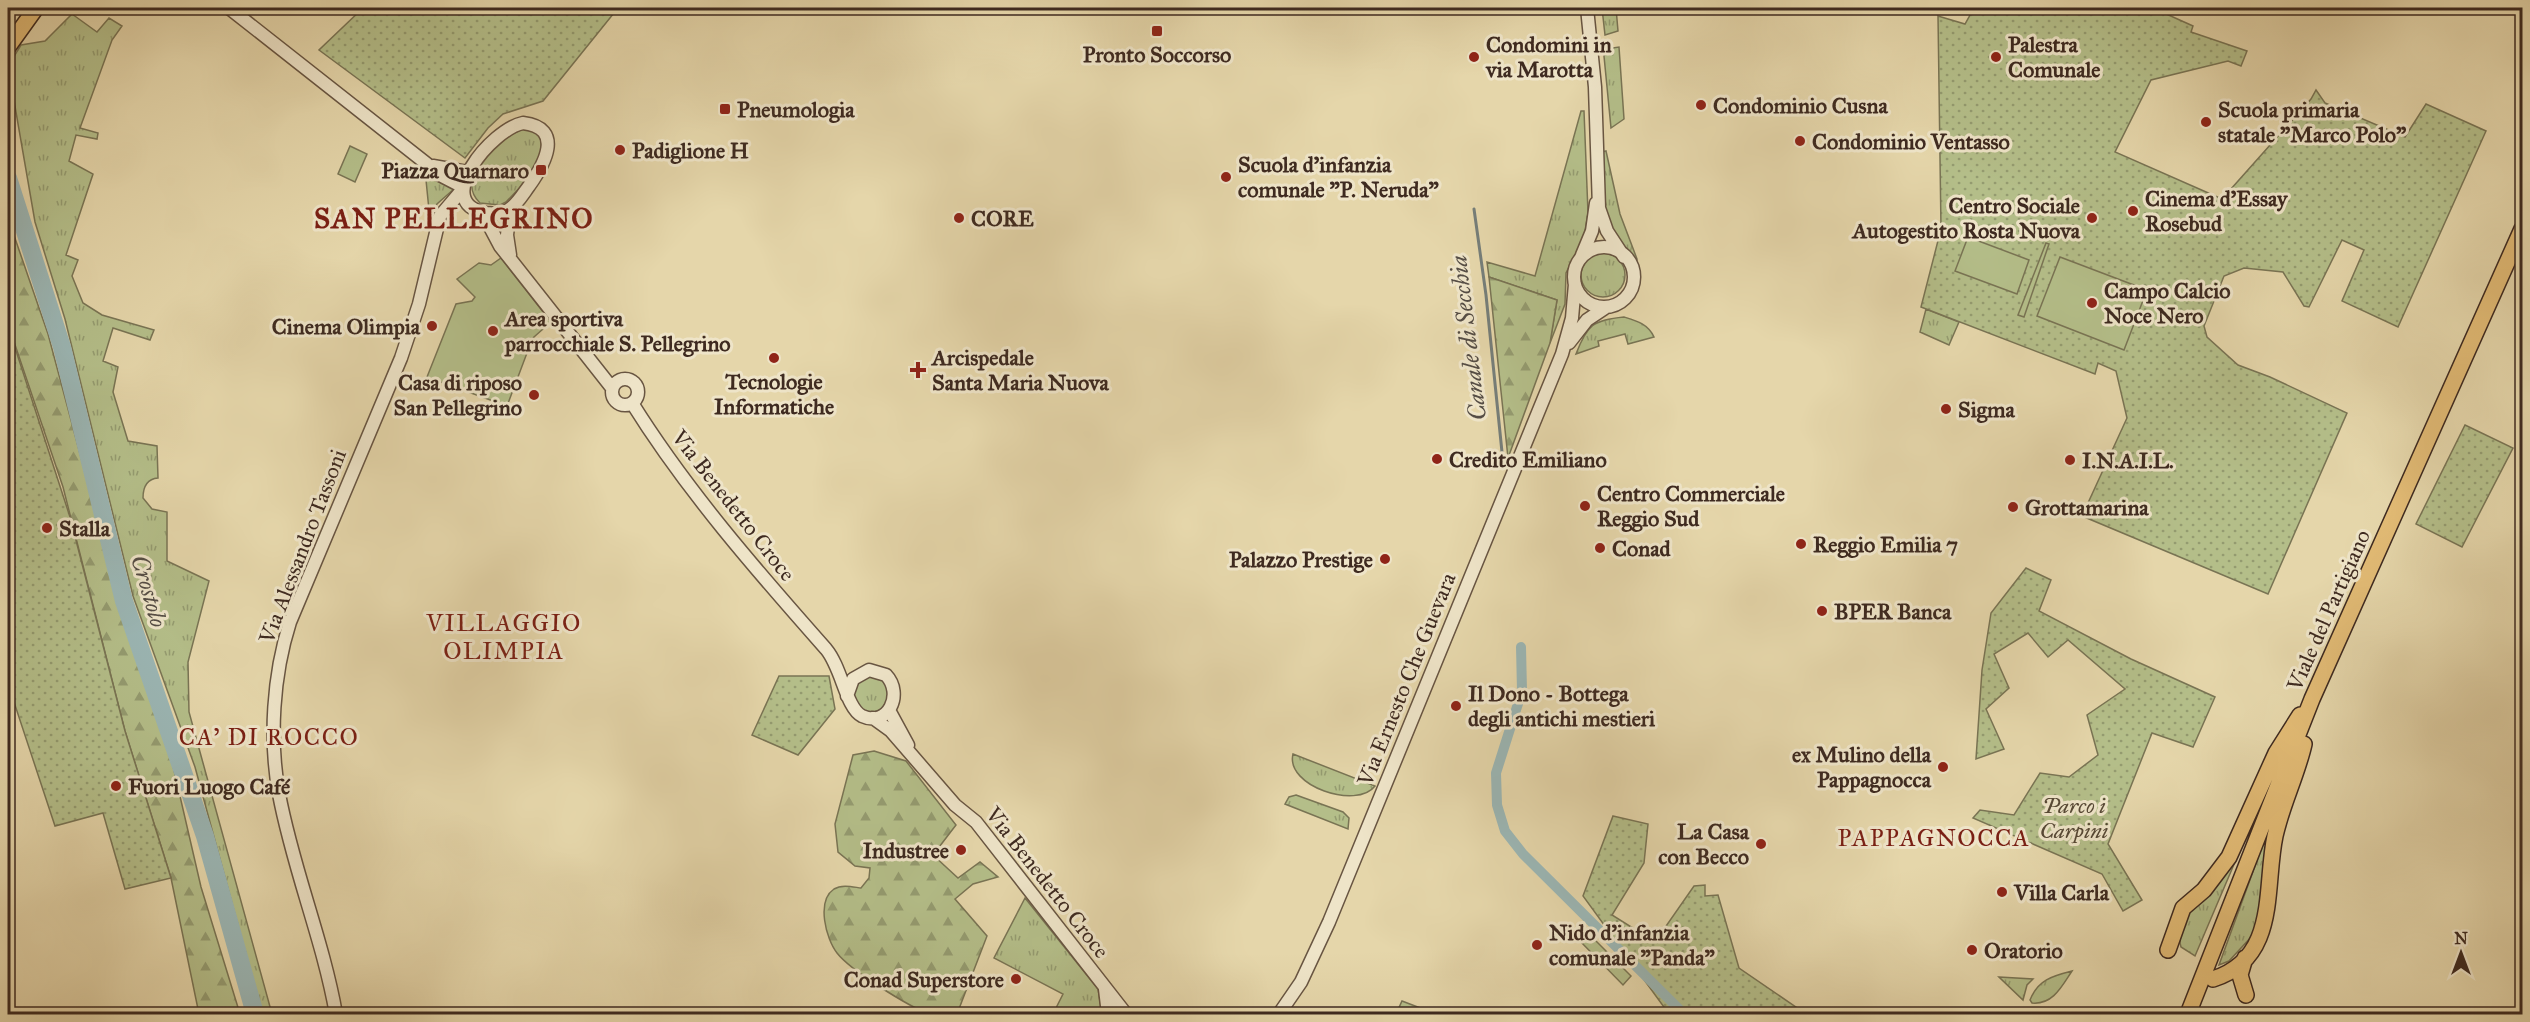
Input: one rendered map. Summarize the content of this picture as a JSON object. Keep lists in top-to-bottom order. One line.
{"streets":{"main road":["Viale del Partigiano"],"street":["Via Benedetto Croce","Via Alessandro Tassoni","Via Ernesto Che Guevara"]},"districts":["SAN PELLEGRINO","VILLAGGIO OLIMPIA","CA' DI ROCCO","PAPPAGNOCCA"],"water":["Canale di Secchia","Crostolo"],"parks":["Parco i Carpini"],"places":{"transit":["Pronto Soccorso","Pneumologia","Piazza Quarnaro"],"other":["Condomini in via Marotta","Palestra Comunale","Condominio Cusna","Scuola primaria statale \"Marco Polo\"","Condominio Ventasso","Padiglione H","Scuola d'infanzia comunale \"P. Neruda\"","Cinema d'Essay Rosebud","CORE","Centro Sociale Autogestito Rosta Nuova","Campo Calcio Noce Nero","Cinema Olimpia","Area sportiva parrocchiale S. Pellegrino","Tecnologie Informatiche","Casa di riposo San Pellegrino","Sigma","Credito Emiliano","I.N.A.I.L.","Centro Commerciale Reggio Sud","Grottamarina","Stalla","Reggio Emilia 7","Conad","Palazzo Prestige","BPER Banca","Il Dono - Bottega degli antichi mestieri","ex Mulino della Pappagnocca","Fuori Luogo Café","La Casa con Becco","Industree","Villa Carla","Nido d'infanzia comunale \"Panda\"","Oratorio","Conad Superstore"],"health":["Arcispedale Santa Maria Nuova"]},"north":"top"}
